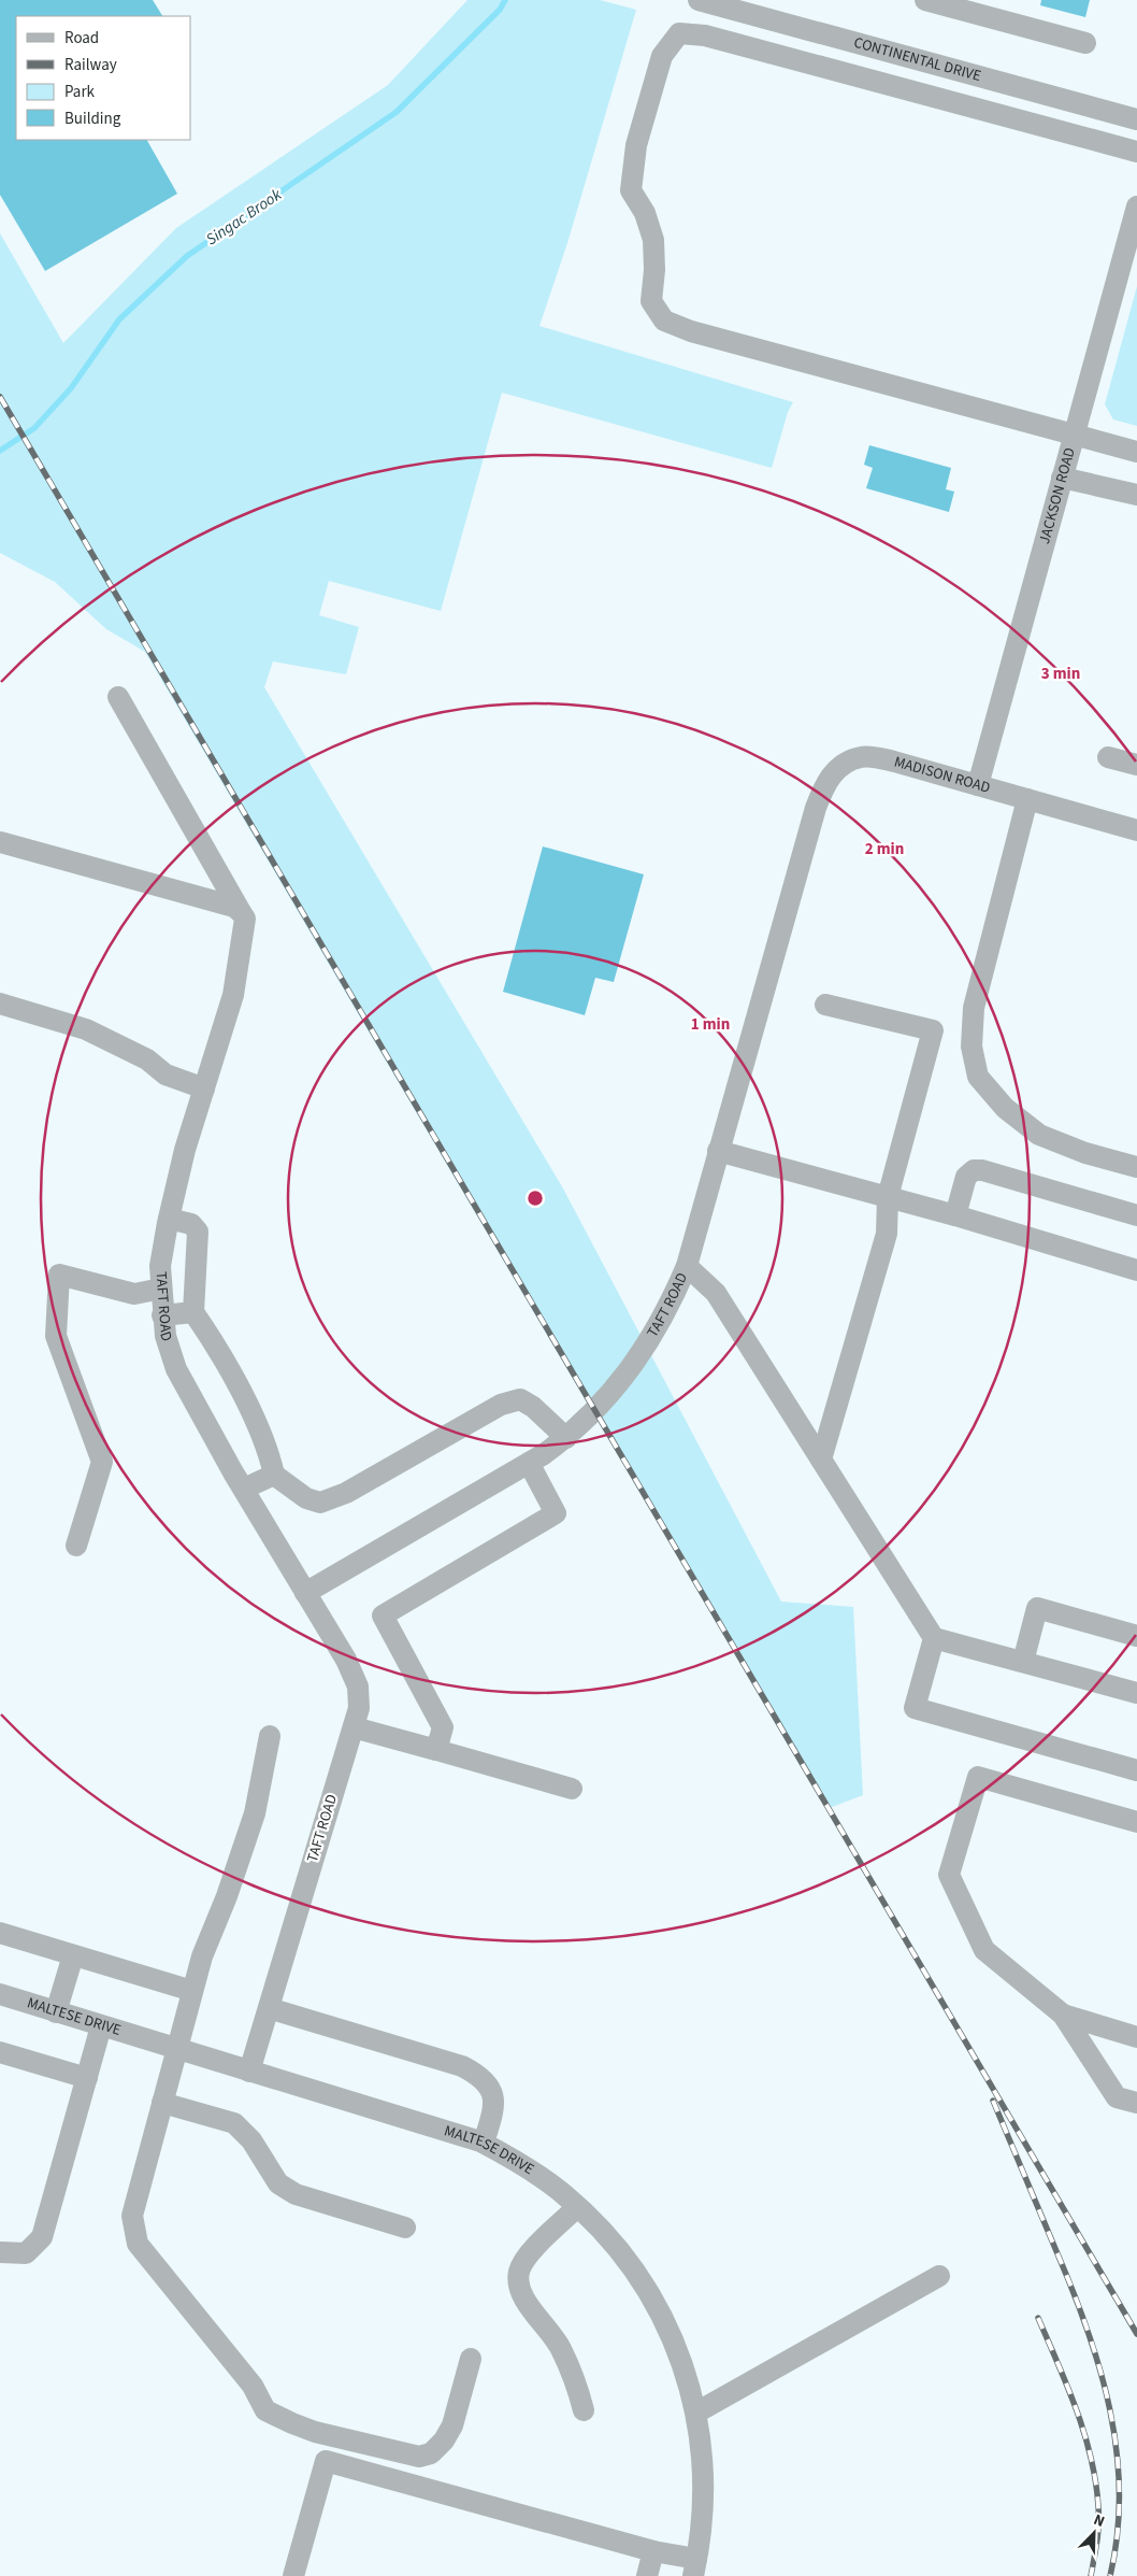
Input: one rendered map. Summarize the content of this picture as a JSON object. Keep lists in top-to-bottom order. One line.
{"streets":{"street":["CONTINENTAL DRIVE","JACKSON ROAD","MADISON ROAD","TAFT ROAD","MALTESE DRIVE"]},"crossings":[["JACKSON ROAD","MADISON ROAD"],["MADISON ROAD","TAFT ROAD"],["TAFT ROAD","MALTESE DRIVE"]],"water":["Singac Brook"],"legend":["Road","Railway","Park","Building"],"north":"top right","rings":["3 min","2 min","1 min"]}
